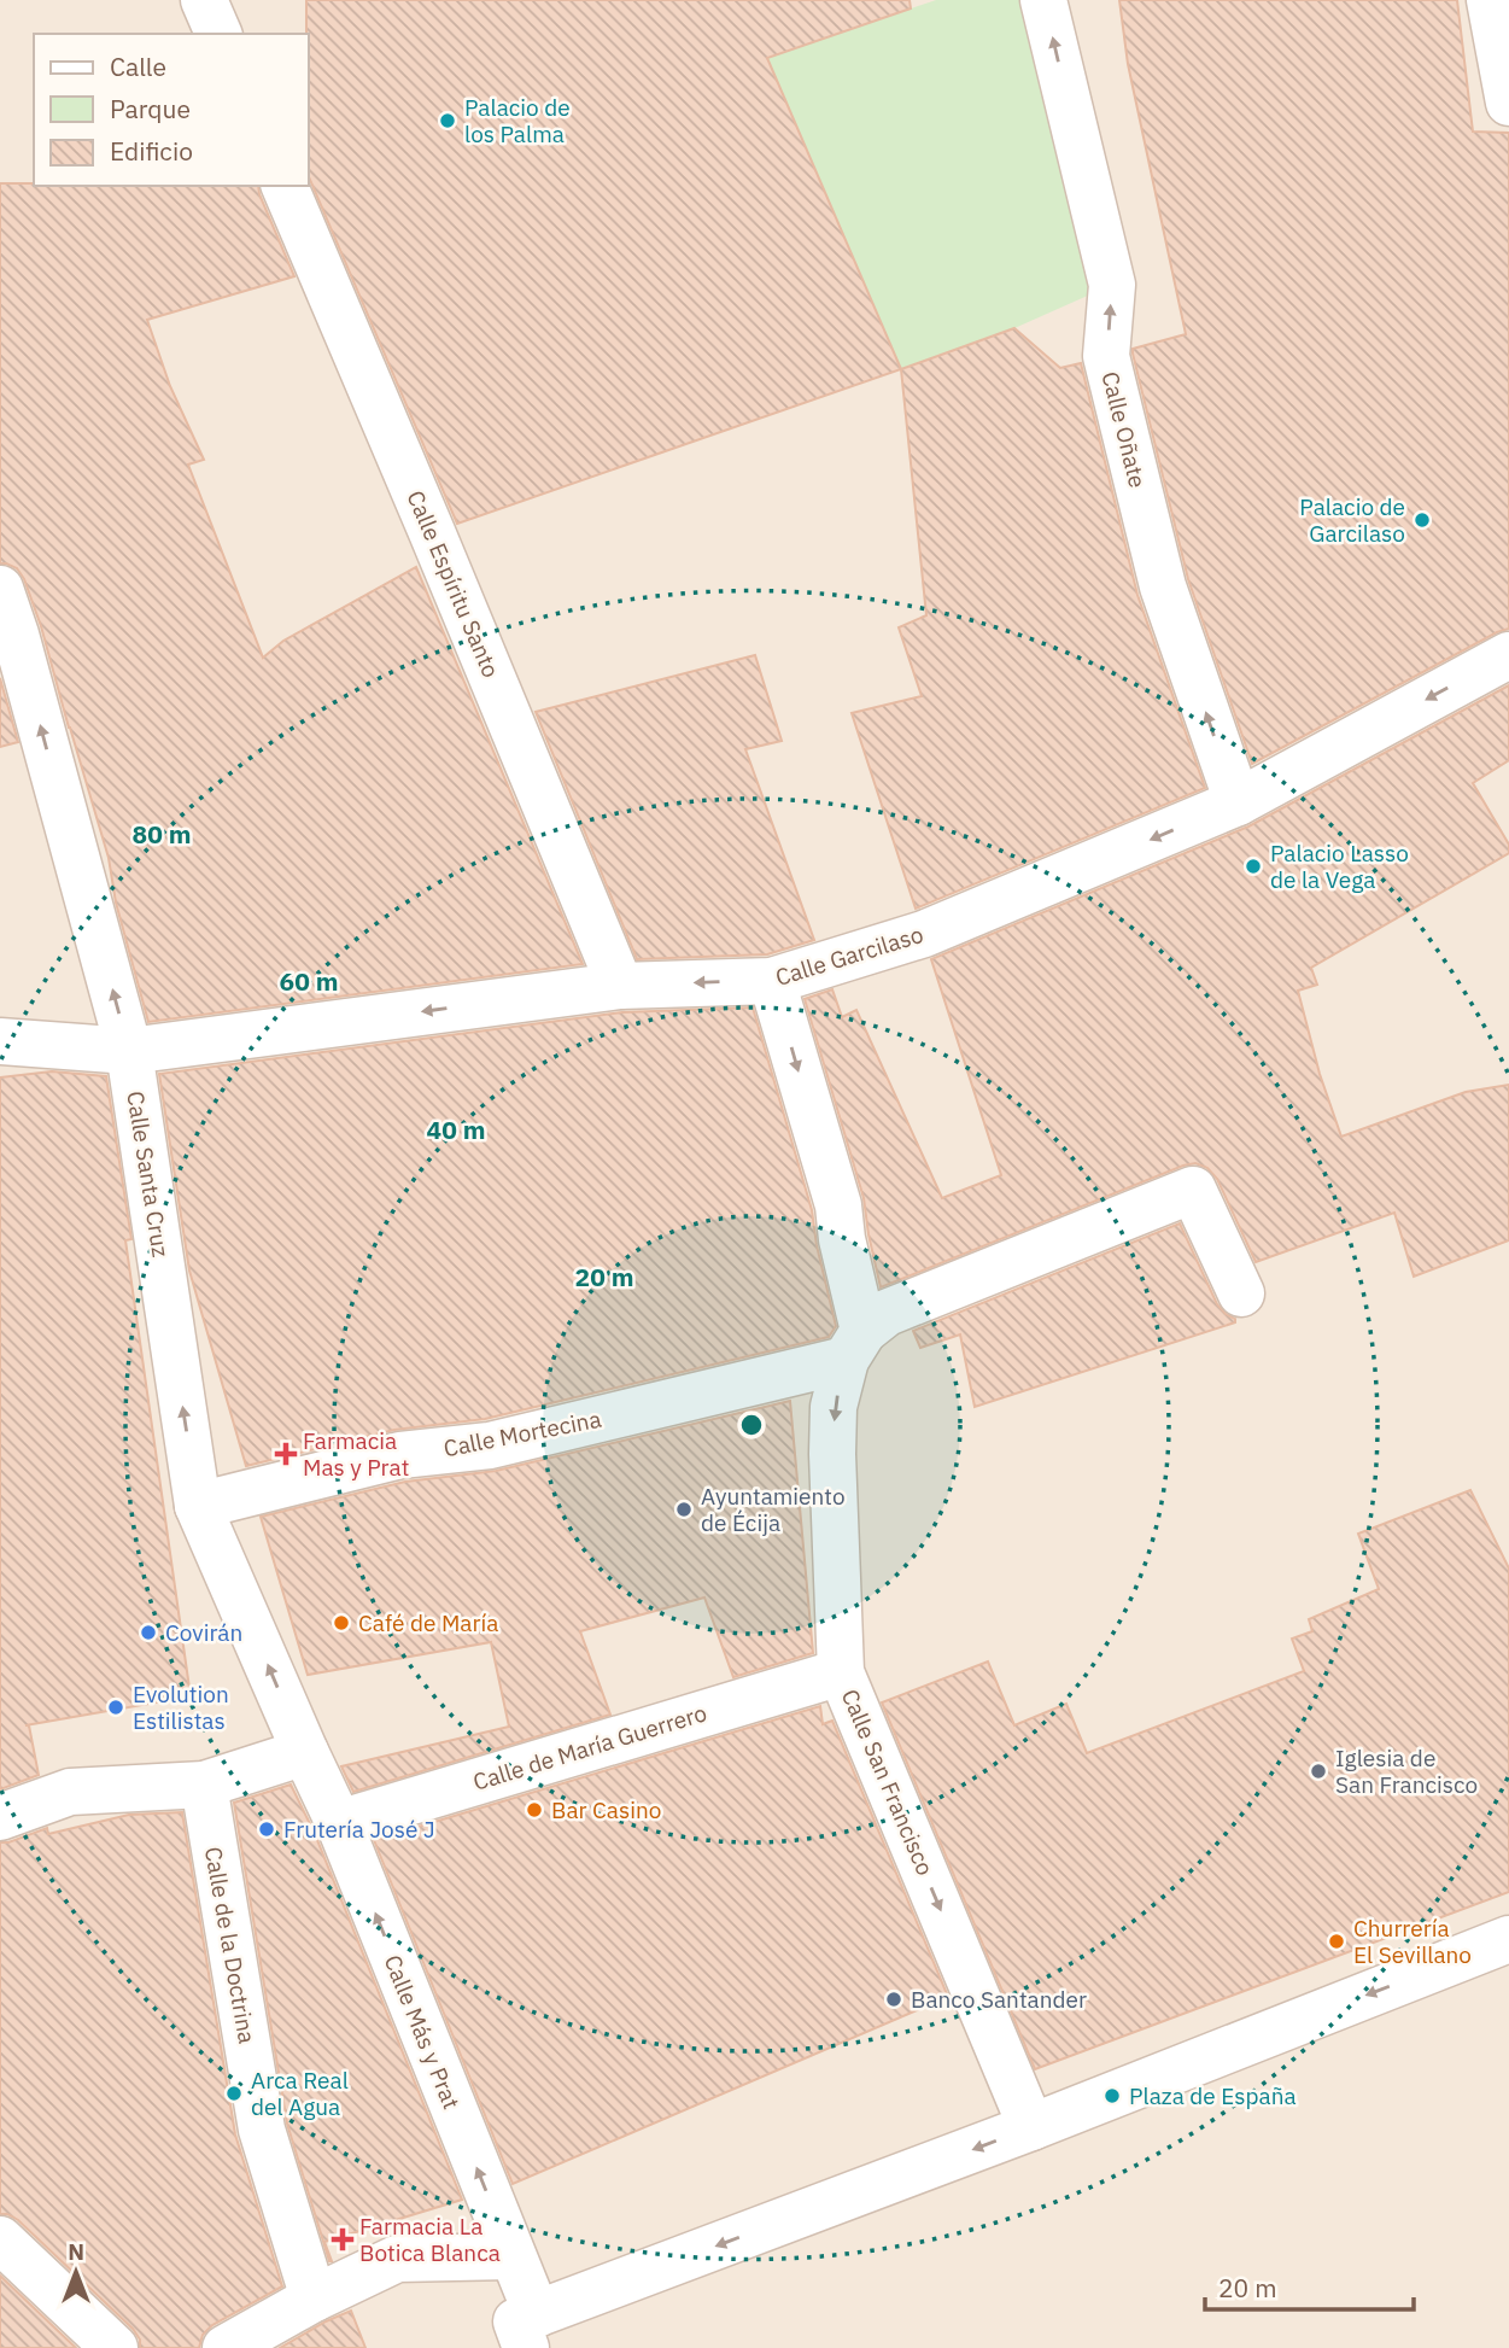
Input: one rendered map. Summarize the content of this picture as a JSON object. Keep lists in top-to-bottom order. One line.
{"streets":{"street":["Calle Oñate","Calle Espíritu Santo","Calle Garcilaso","Calle Santa Cruz","Calle Mortecina","Calle de María Guerrero","Calle San Francisco","Calle de la Doctrina","Calle Más y Prat"]},"crossings":[["Calle Oñate","Calle Garcilaso"],["Calle Espíritu Santo","Calle Garcilaso"],["Calle Garcilaso","Calle Santa Cruz"],["Calle Garcilaso","Calle San Francisco"],["Calle Santa Cruz","Calle Mortecina"],["Calle Santa Cruz","Calle Más y Prat"],["Calle Mortecina","Calle San Francisco"],["Calle de María Guerrero","Calle San Francisco"],["Calle de María Guerrero","Calle Más y Prat"]],"one_way":["Calle Oñate","Calle Garcilaso","Calle Santa Cruz","Calle San Francisco","Calle Más y Prat"],"places":{"other":["Palacio de los Palma","Palacio de Garcilaso","Palacio Lasso de la Vega","Ayuntamiento de Écija","Café de María","Covirán","Evolution Estilistas","Iglesia de San Francisco","Bar Casino","Frutería José J","Churrería El Sevillano","Banco Santander","Arca Real del Agua","Plaza de España"],"health":["Farmacia Mas y Prat","Farmacia La Botica Blanca"]},"legend":["Calle","Parque","Edificio"],"scale_bar":"20 m","north":"top","rings":["80 m","60 m","40 m","20 m"]}
